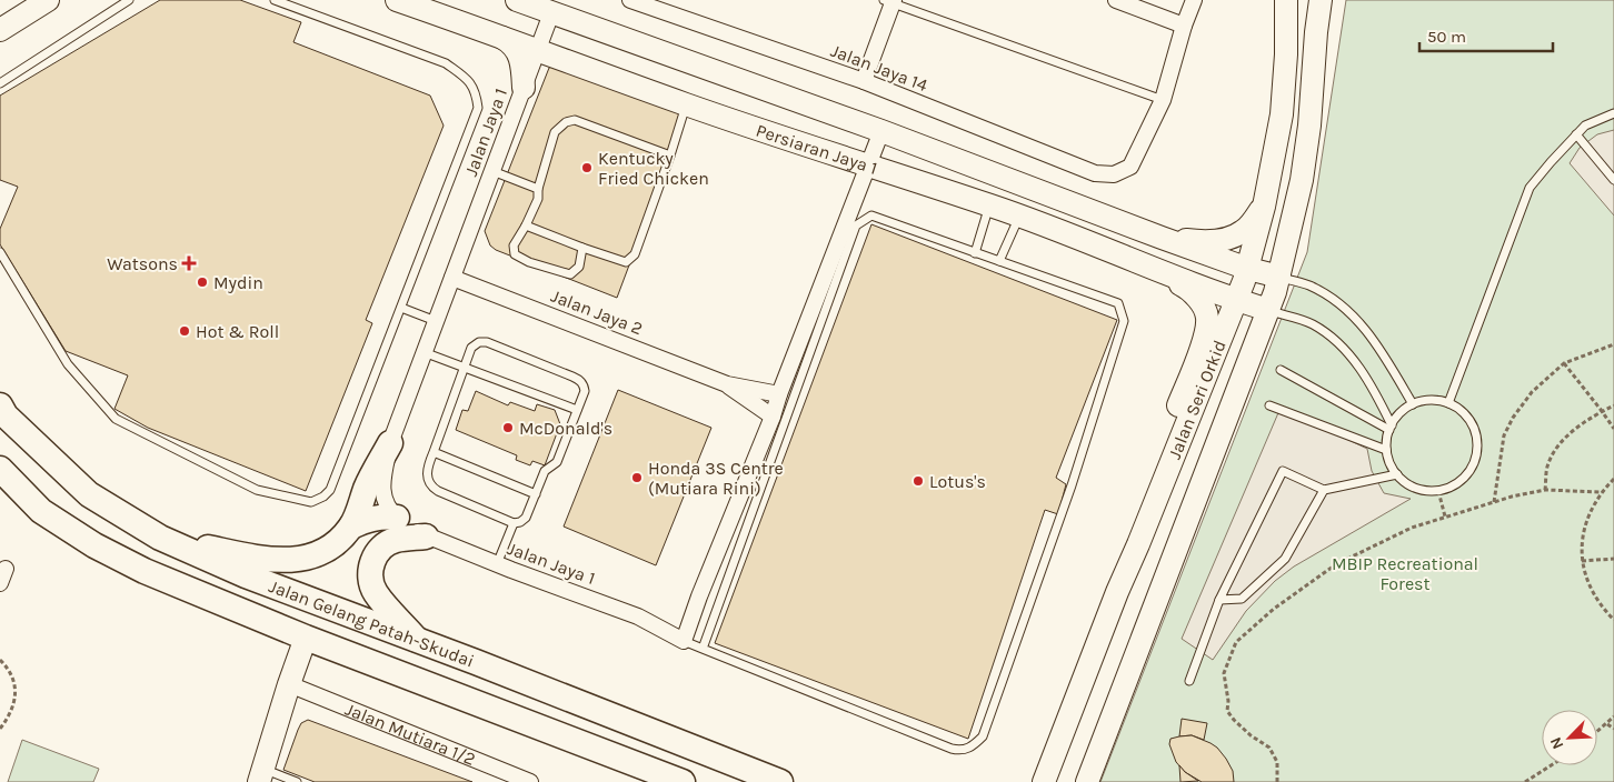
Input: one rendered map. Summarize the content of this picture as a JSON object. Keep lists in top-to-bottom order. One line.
{"streets":{"main road":["Persiaran Jaya 1","Jalan Seri Orkid","Jalan Gelang Patah-Skudai"],"street":["Jalan Jaya 14","Jalan Jaya 1","Jalan Jaya 2","Jalan Mutiara 1/2"]},"crossings":[["Jalan Jaya 1","Persiaran Jaya 1"],["Jalan Jaya 1","Jalan Jaya 2"],["Persiaran Jaya 1","Jalan Seri Orkid"]],"parks":["MBIP Recreational Forest"],"places":{"other":["Kentucky Fried Chicken","Mydin","Hot & Roll","McDonald's","Honda 3S Centre (Mutiara Rini)","Lotus's"],"health":["Watsons"]},"scale_bar":"50 m","north":"bottom left"}
